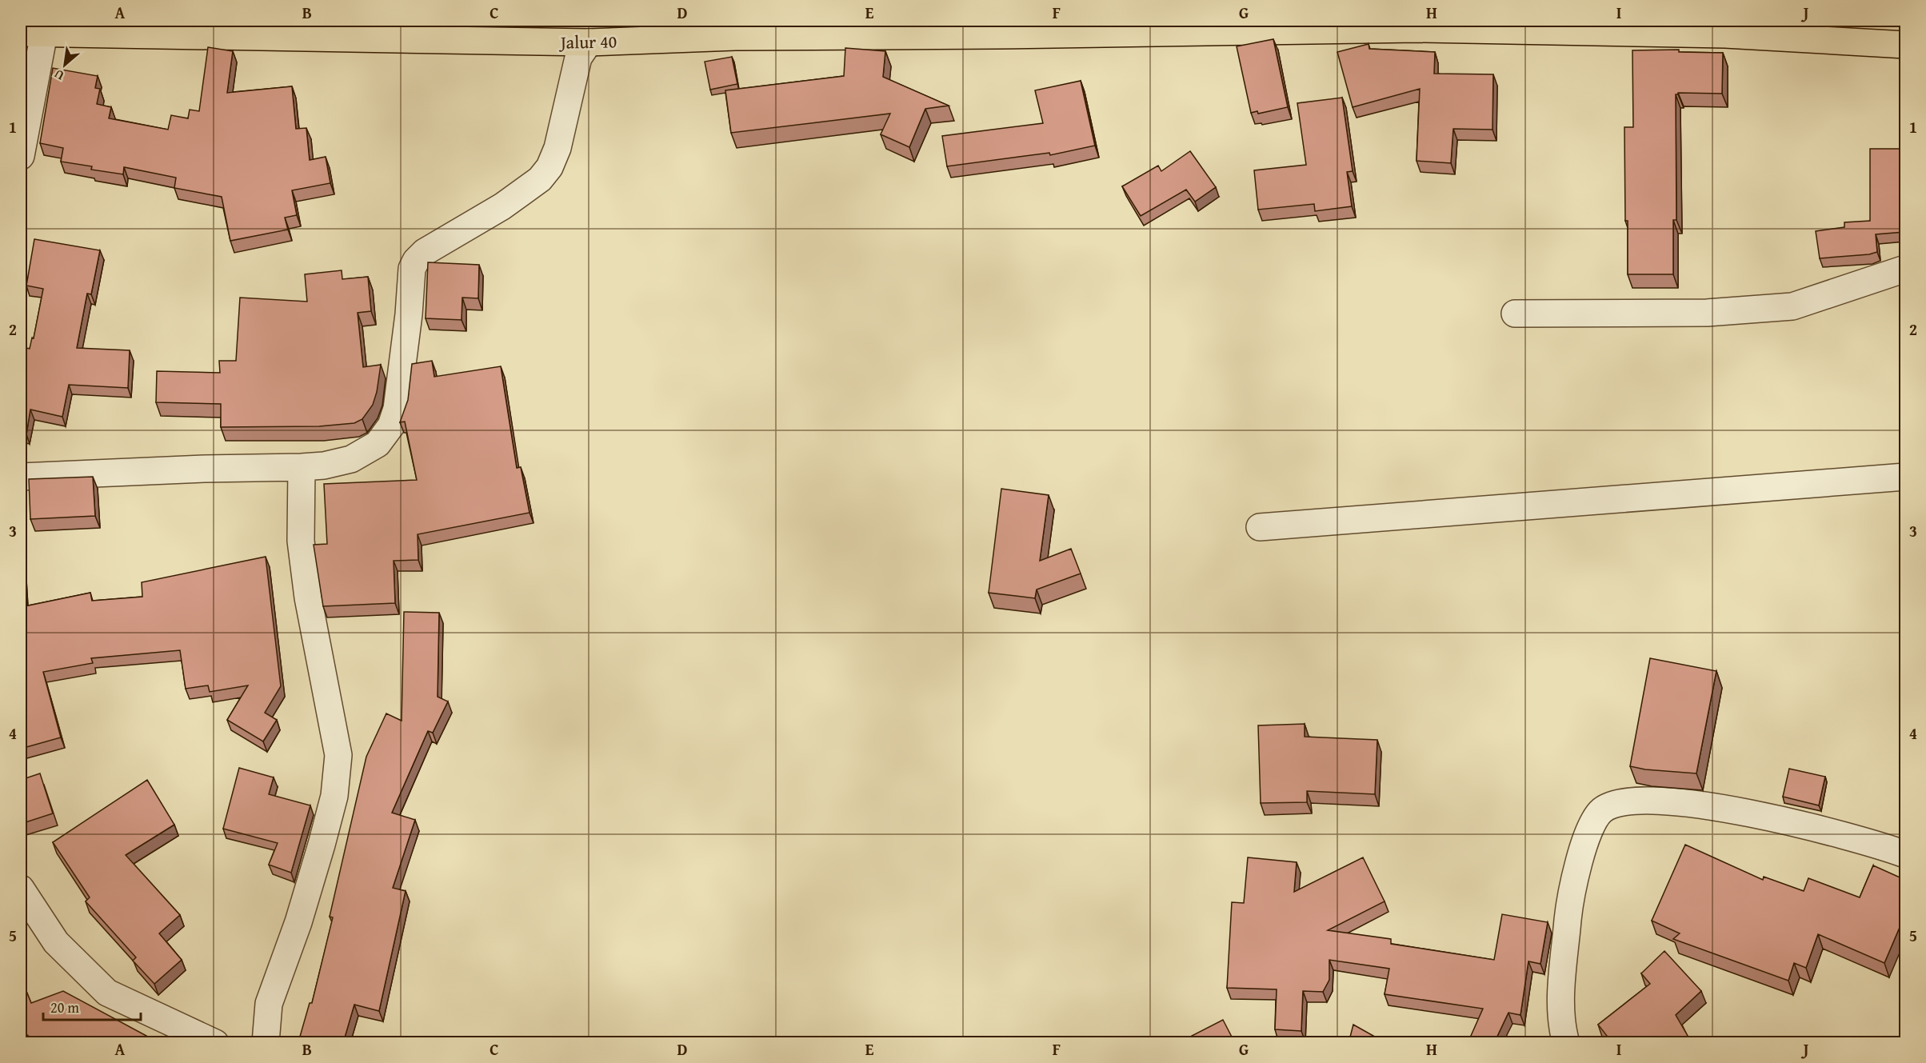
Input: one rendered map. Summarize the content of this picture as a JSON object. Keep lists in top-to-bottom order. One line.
{"streets":{"highway":["Jalur 40"]},"scale_bar":"20 m","north":"bottom left","grid":{"columns":["A","B","C","D","E","F","G","H","I","J"],"rows":["1","2","3","4","5"]}}
